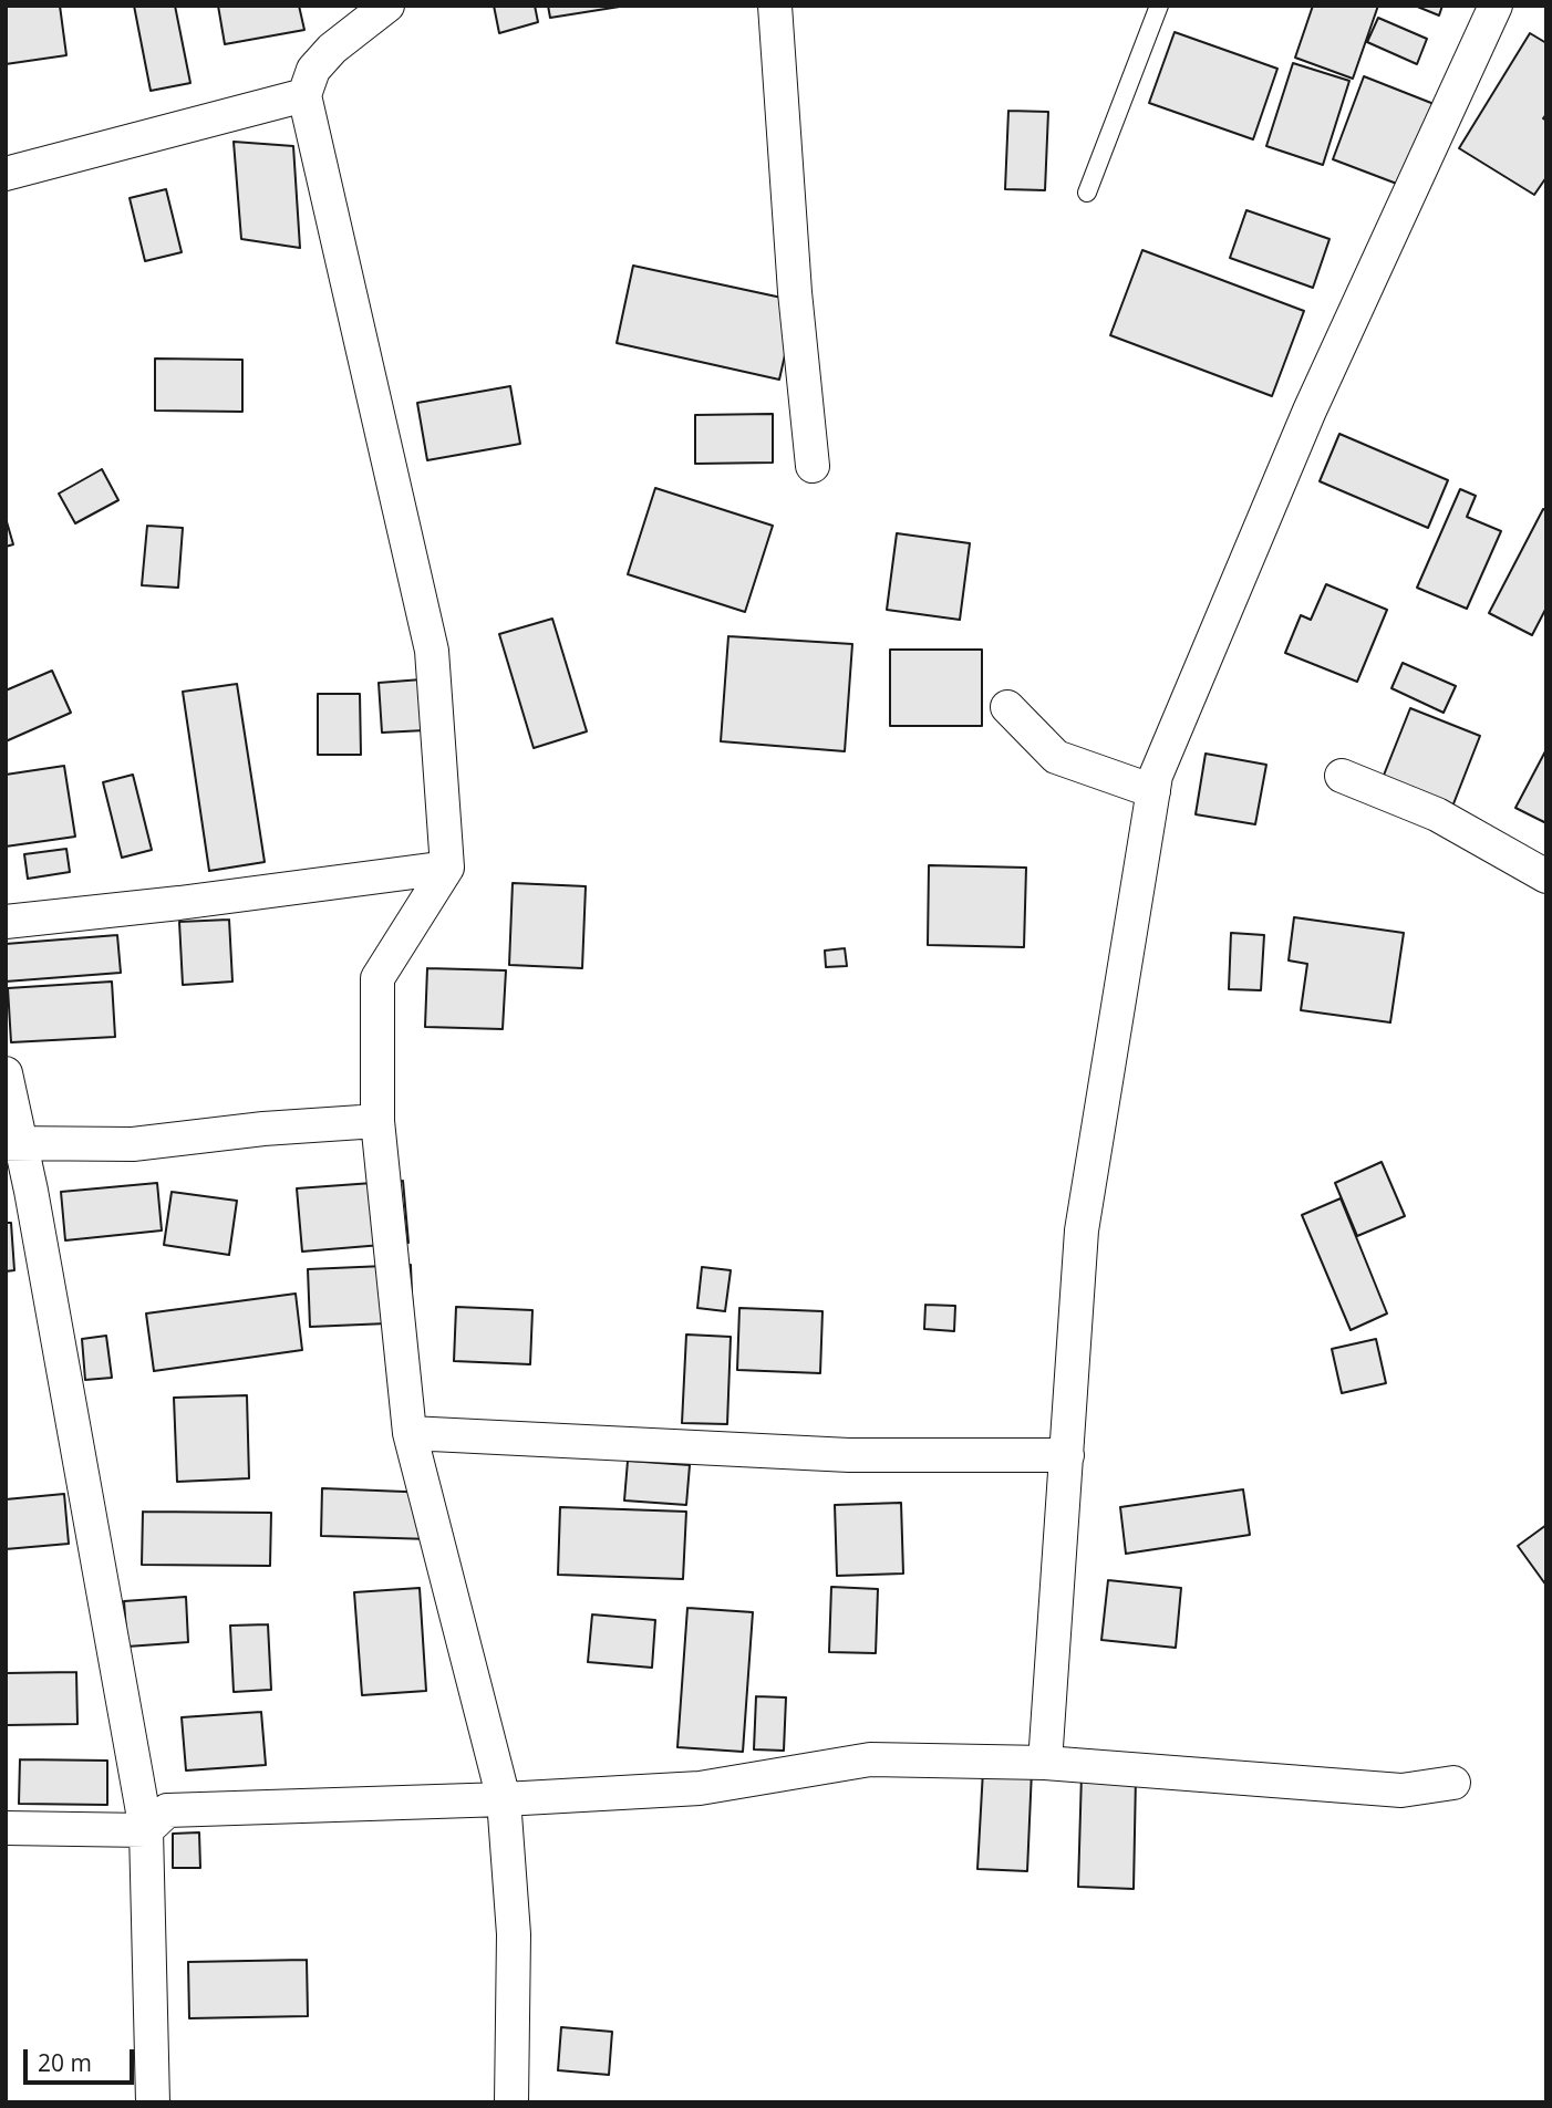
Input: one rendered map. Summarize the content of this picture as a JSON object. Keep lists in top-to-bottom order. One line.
{"scale_bar":"20 m"}
